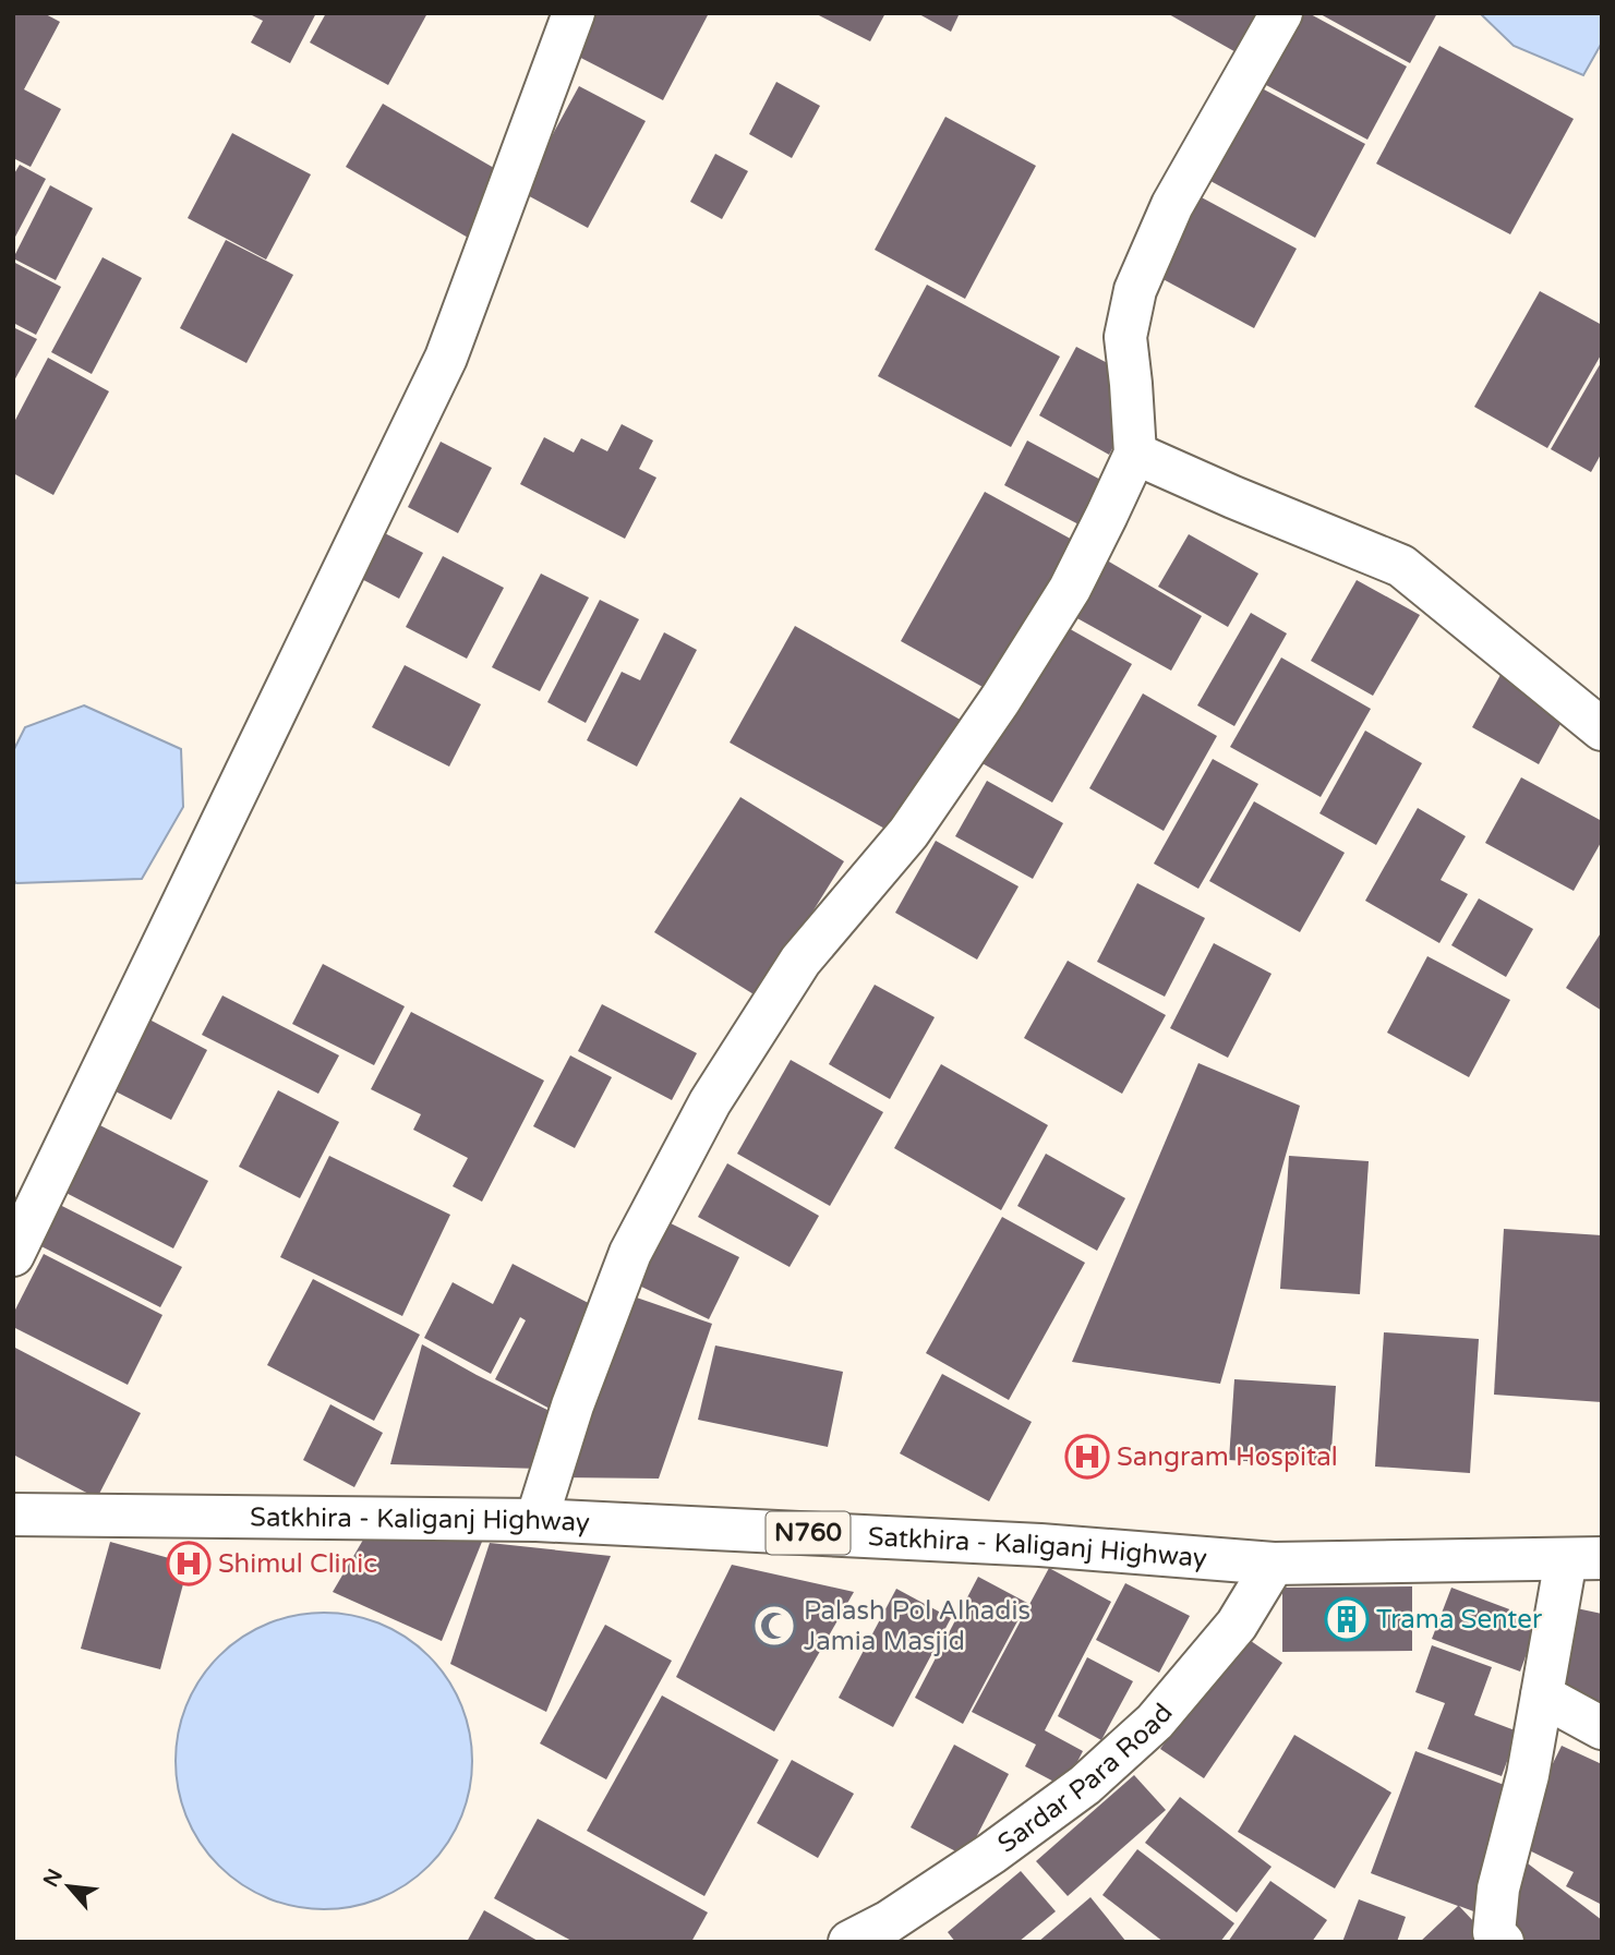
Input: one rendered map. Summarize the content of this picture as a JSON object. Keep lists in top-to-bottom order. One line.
{"streets":{"main road":["Satkhira - Kaliganj Highway","N760","Sardar Para Road"]},"crossings":[["Satkhira - Kaliganj Highway","Sardar Para Road"]],"places":{"hospital":["Sangram Hospital","Shimul Clinic"],"building":["Trama Senter"],"mosque":["Palash Pol Alhadis Jamia Masjid"]},"north":"top left"}
